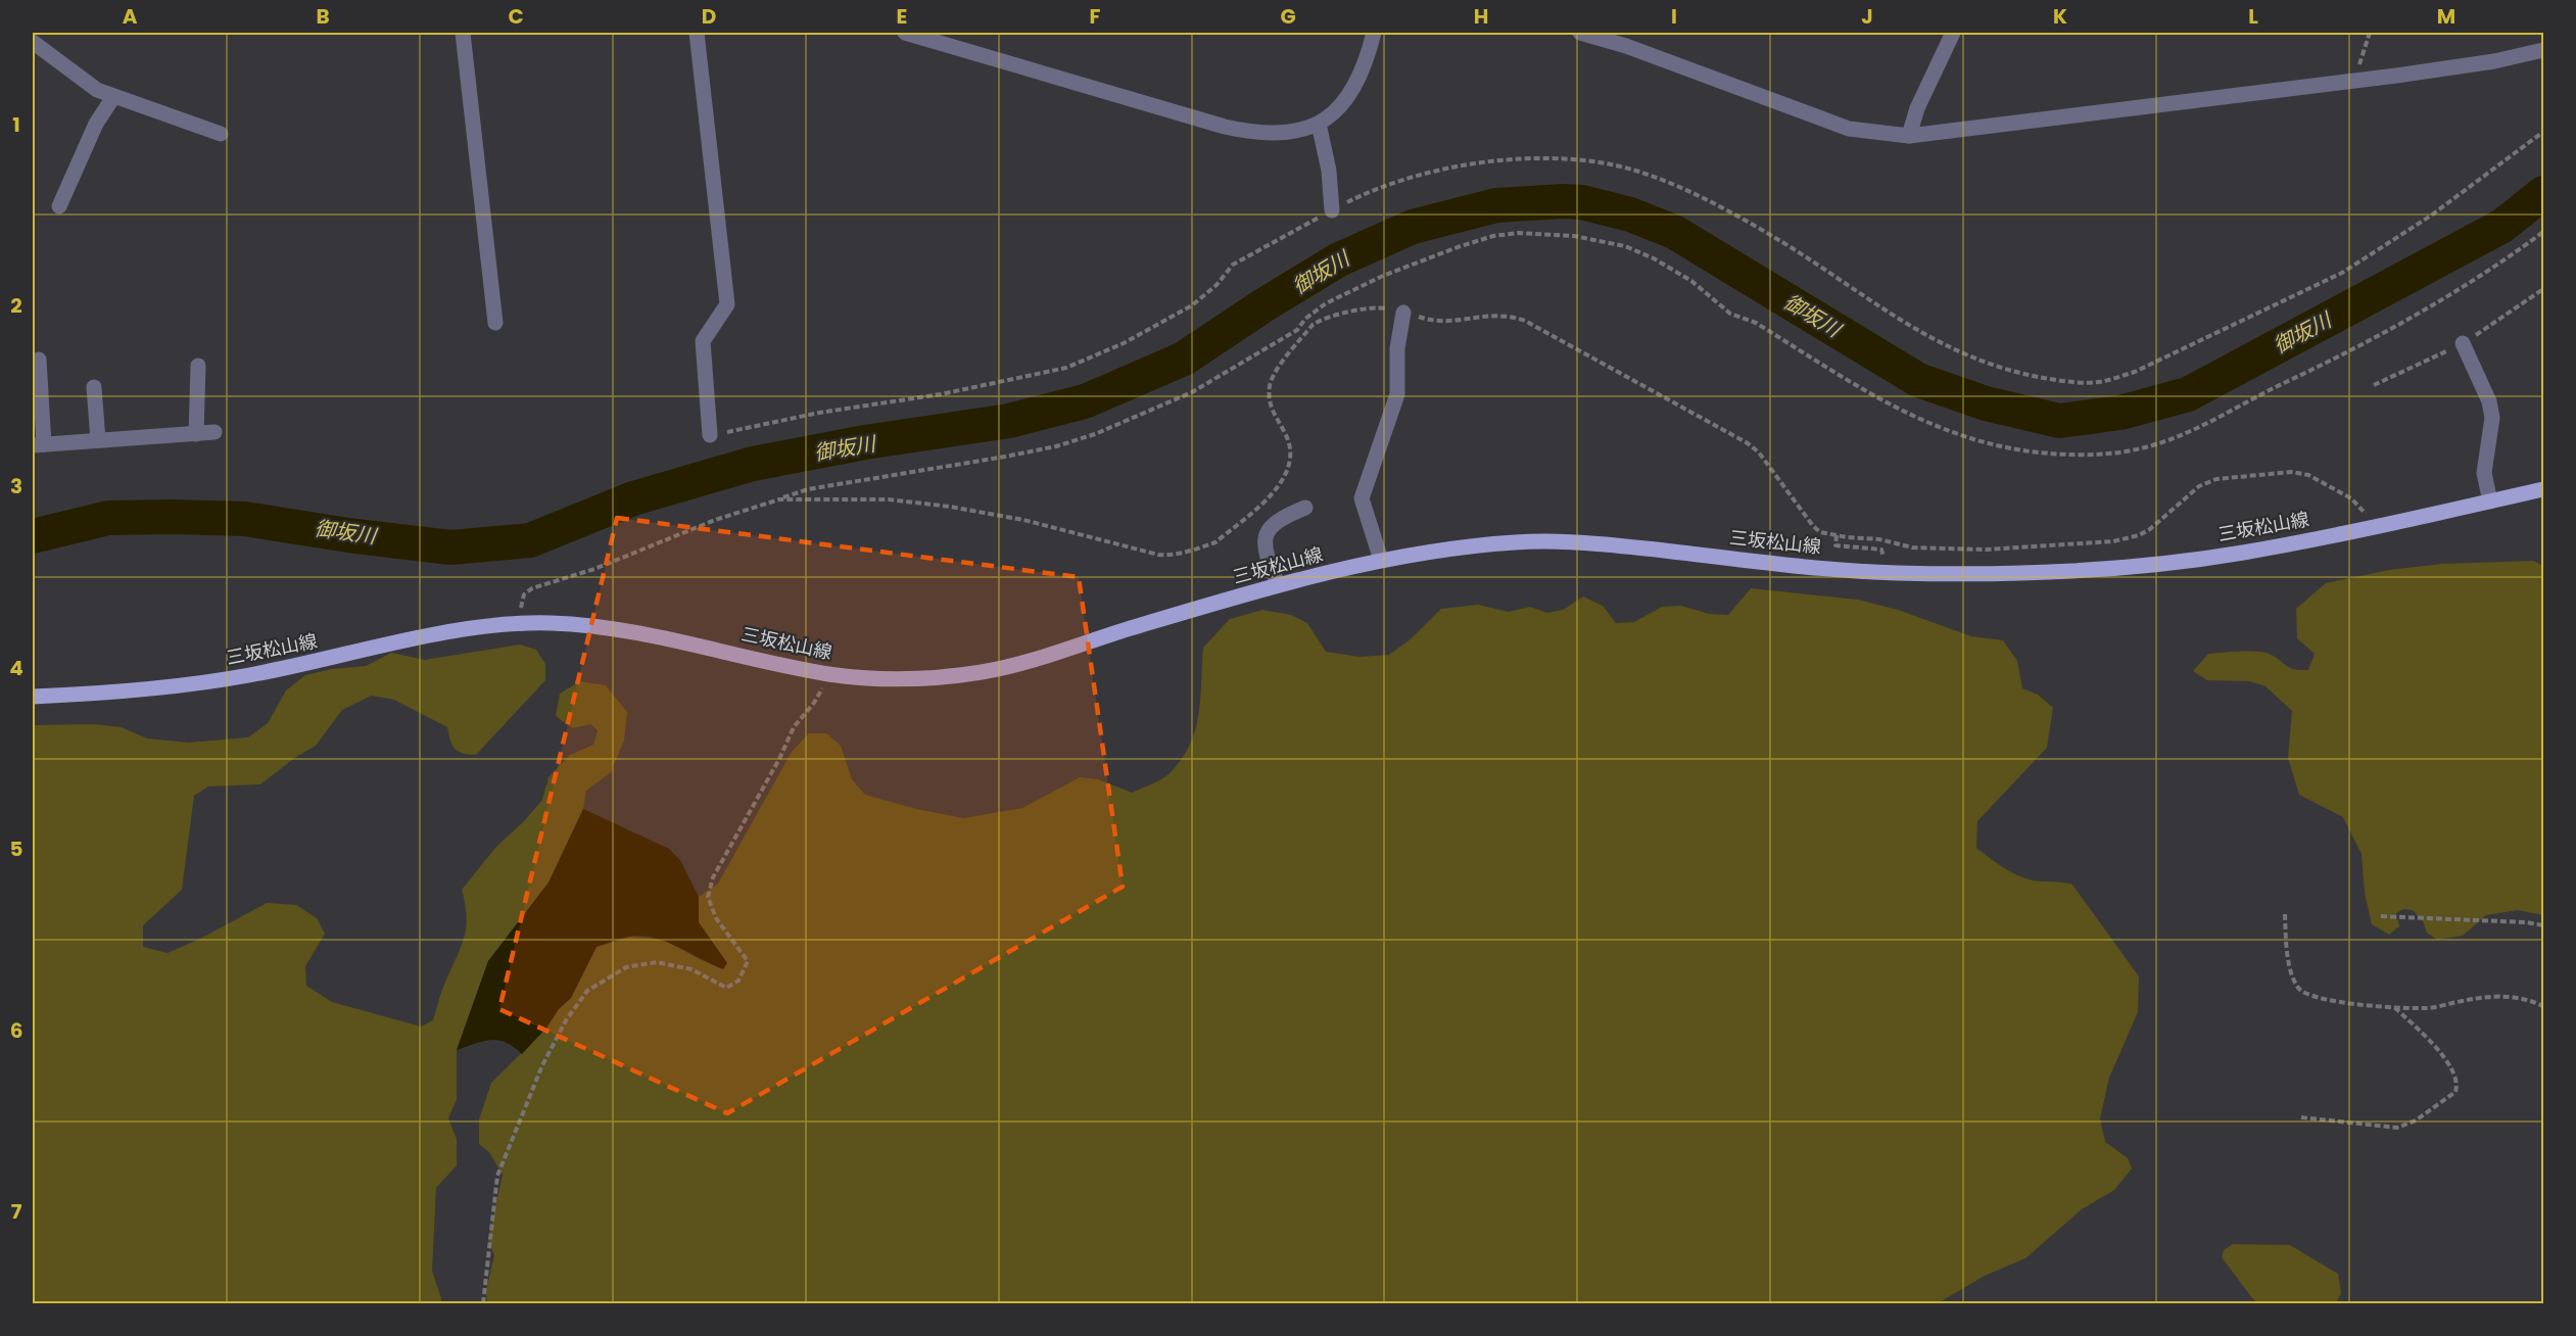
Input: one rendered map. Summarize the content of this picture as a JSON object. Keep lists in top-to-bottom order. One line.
{"streets":{"main road":["三坂松山線"]},"water":["御坂川"],"grid":{"columns":["A","B","C","D","E","F","G","H","I","J","K","L","M"],"rows":["1","2","3","4","5","6","7"]}}
